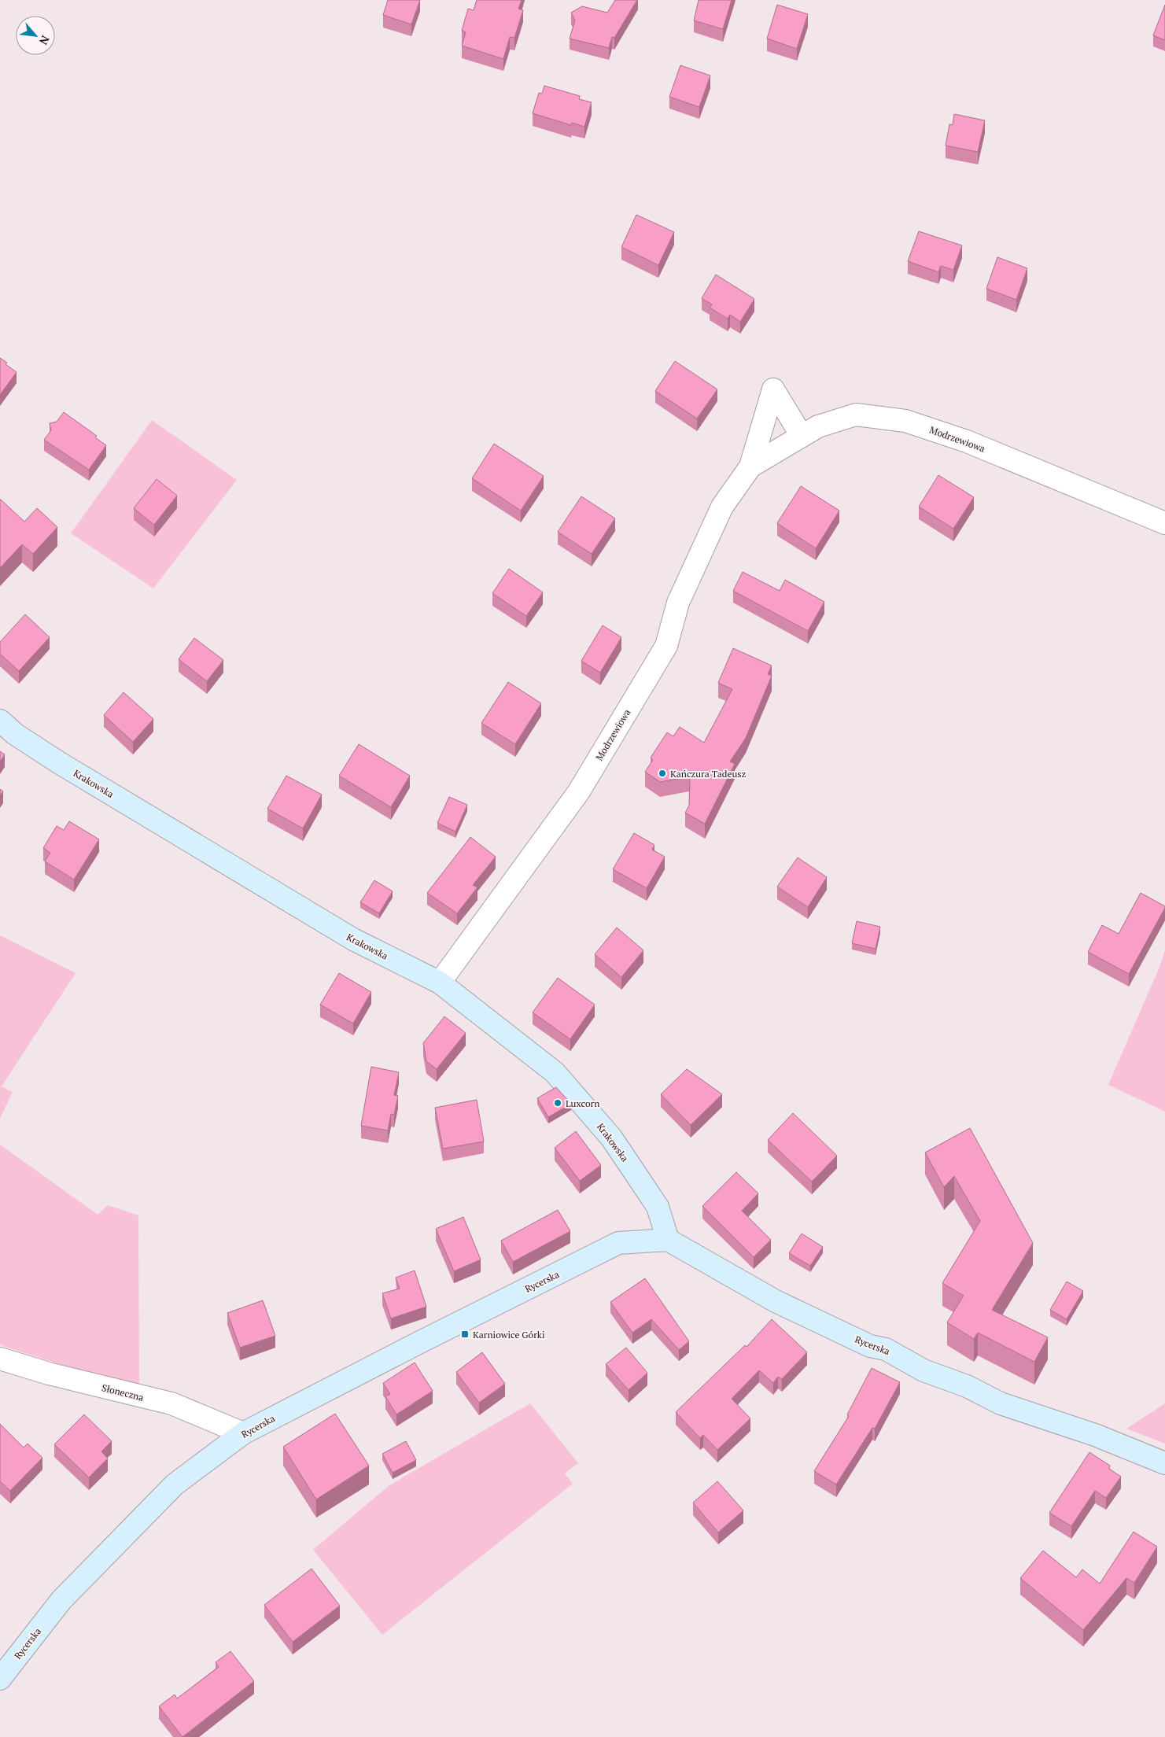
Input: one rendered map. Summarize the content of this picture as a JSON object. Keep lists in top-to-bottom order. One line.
{"streets":{"street":["Modrzewiowa","Krakowska","Rycerska","Słoneczna"]},"crossings":[["Modrzewiowa","Krakowska"],["Krakowska","Rycerska"],["Rycerska","Słoneczna"]],"places":{"other":["Kańczura Tadeusz","Luxcorn"],"transit":["Karniowice Górki"]},"north":"bottom right"}
